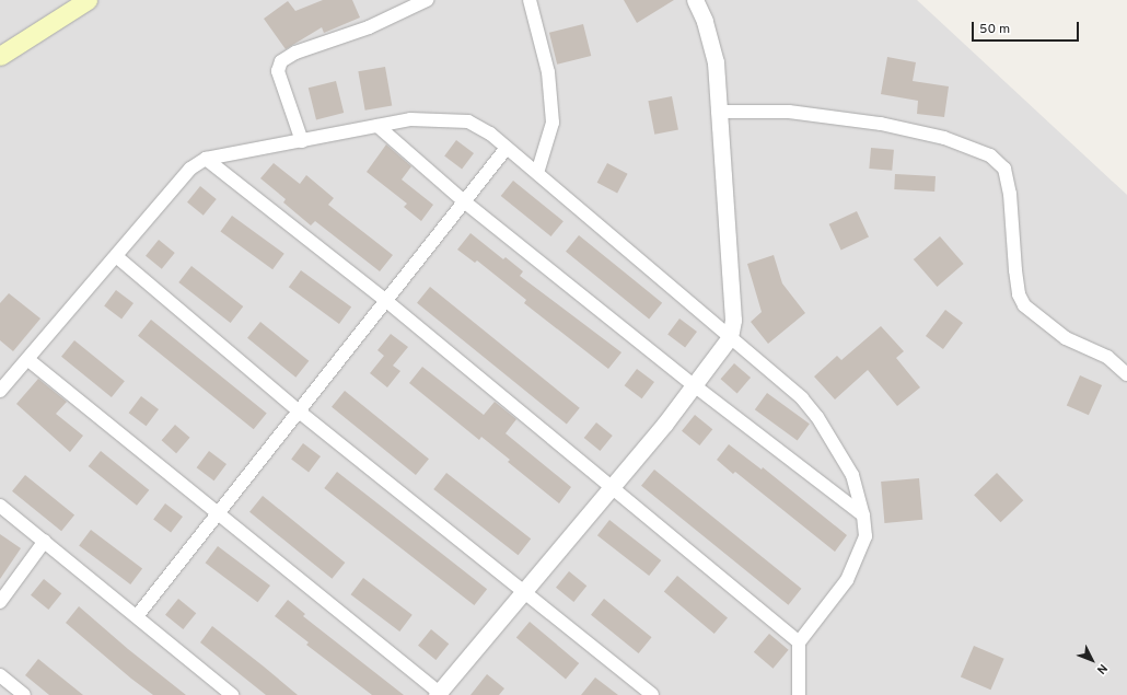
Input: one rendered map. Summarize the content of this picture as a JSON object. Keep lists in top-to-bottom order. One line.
{"scale_bar":"50 m","north":"bottom right"}
